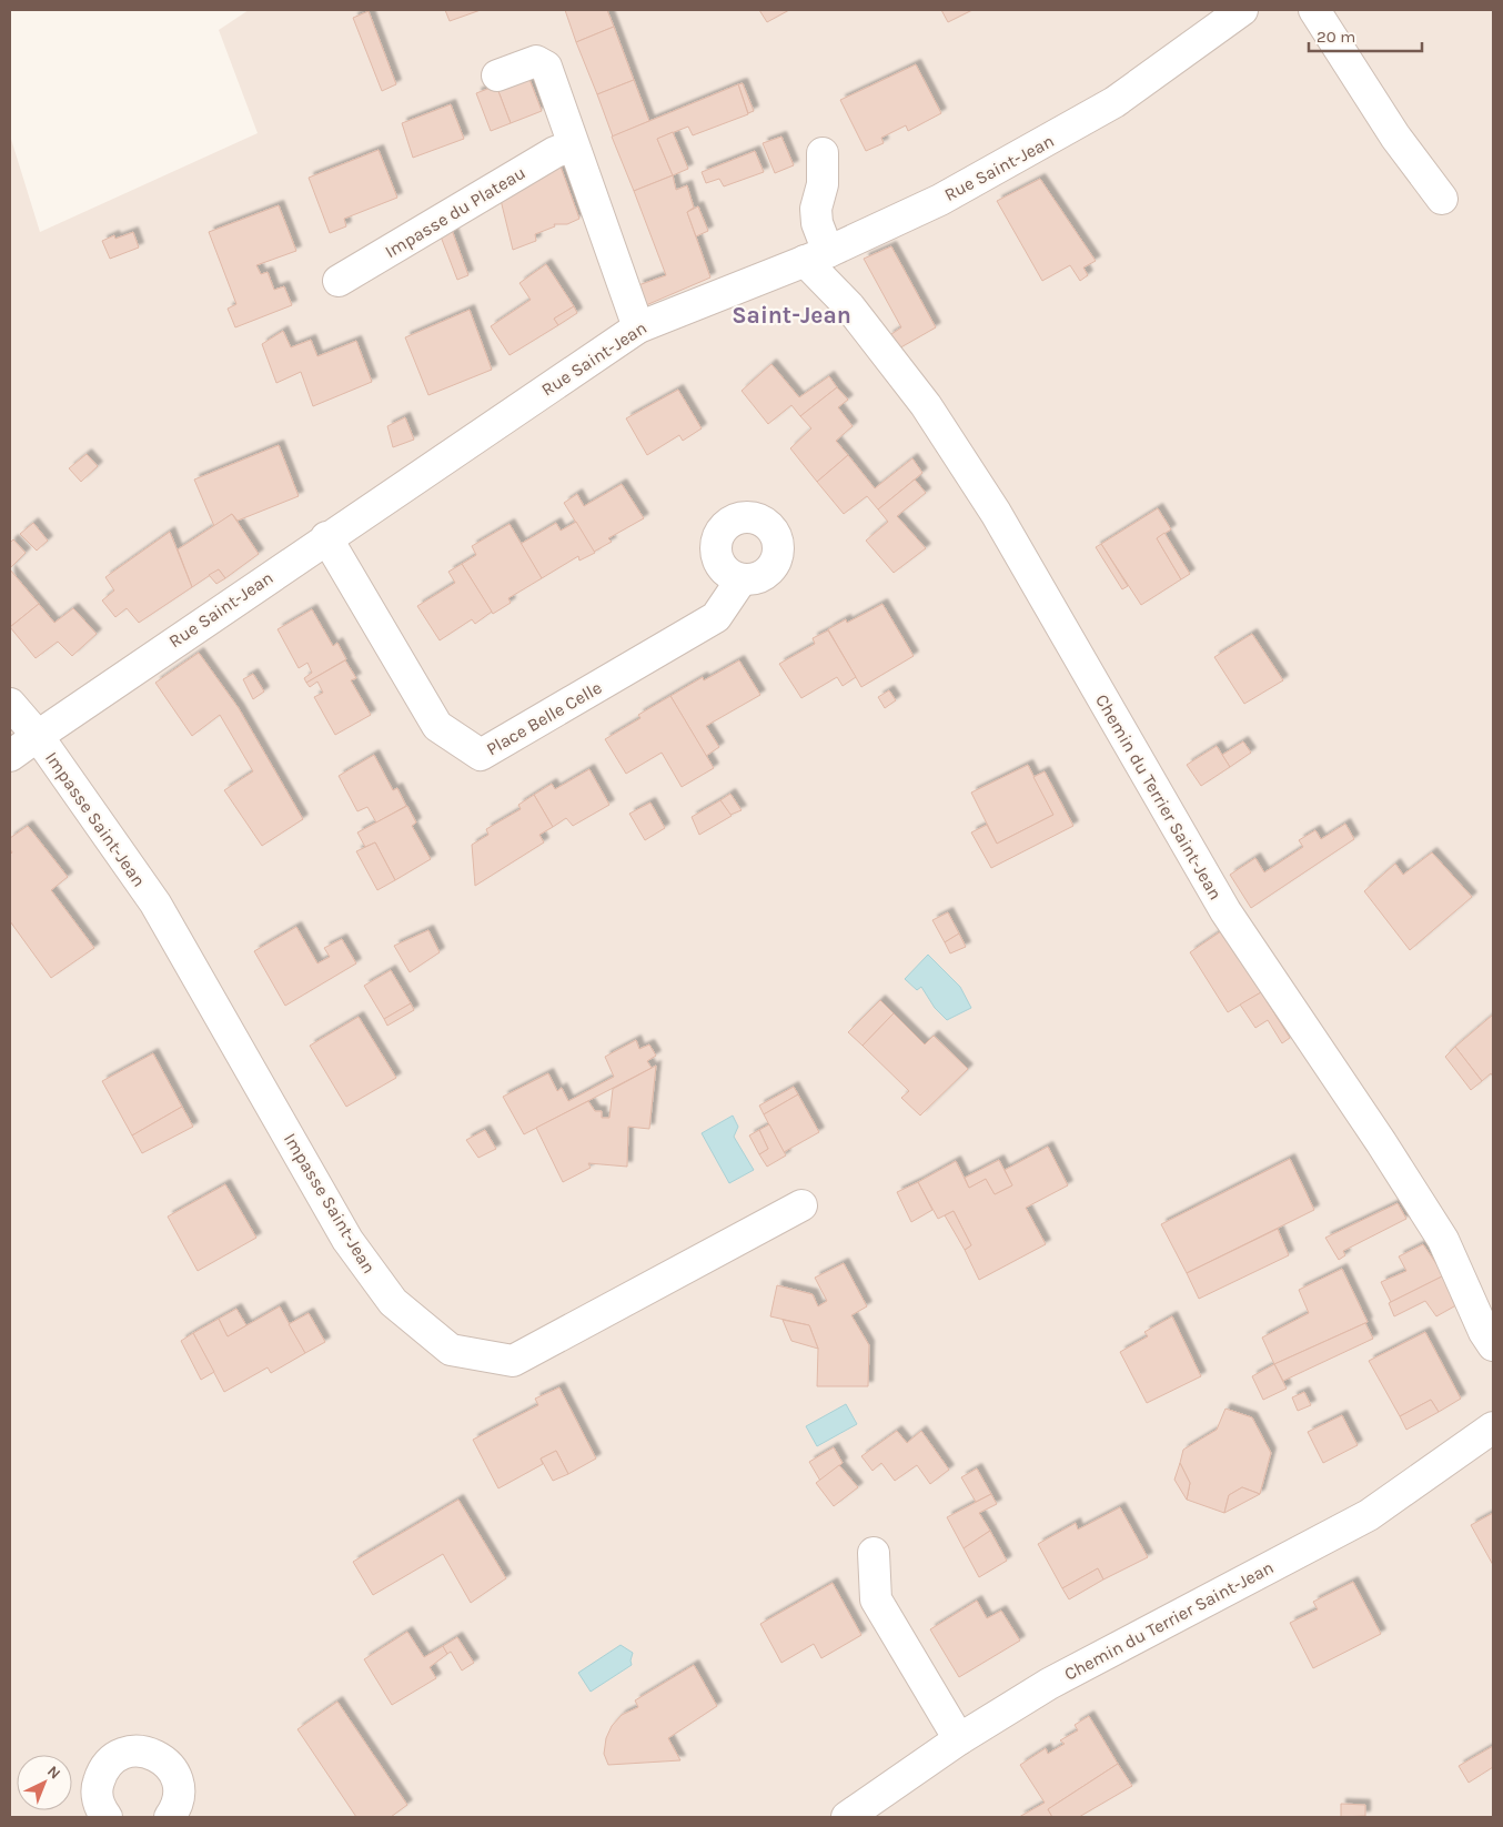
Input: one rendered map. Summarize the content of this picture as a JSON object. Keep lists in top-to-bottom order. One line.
{"streets":{"street":["Rue Saint-Jean","Impasse du Plateau","Place Belle Celle","Chemin du Terrier Saint-Jean","Impasse Saint-Jean"]},"crossings":[["Rue Saint-Jean","Place Belle Celle"],["Rue Saint-Jean","Chemin du Terrier Saint-Jean"],["Rue Saint-Jean","Impasse Saint-Jean"]],"districts":["Saint-Jean"],"scale_bar":"20 m","north":"top right"}
